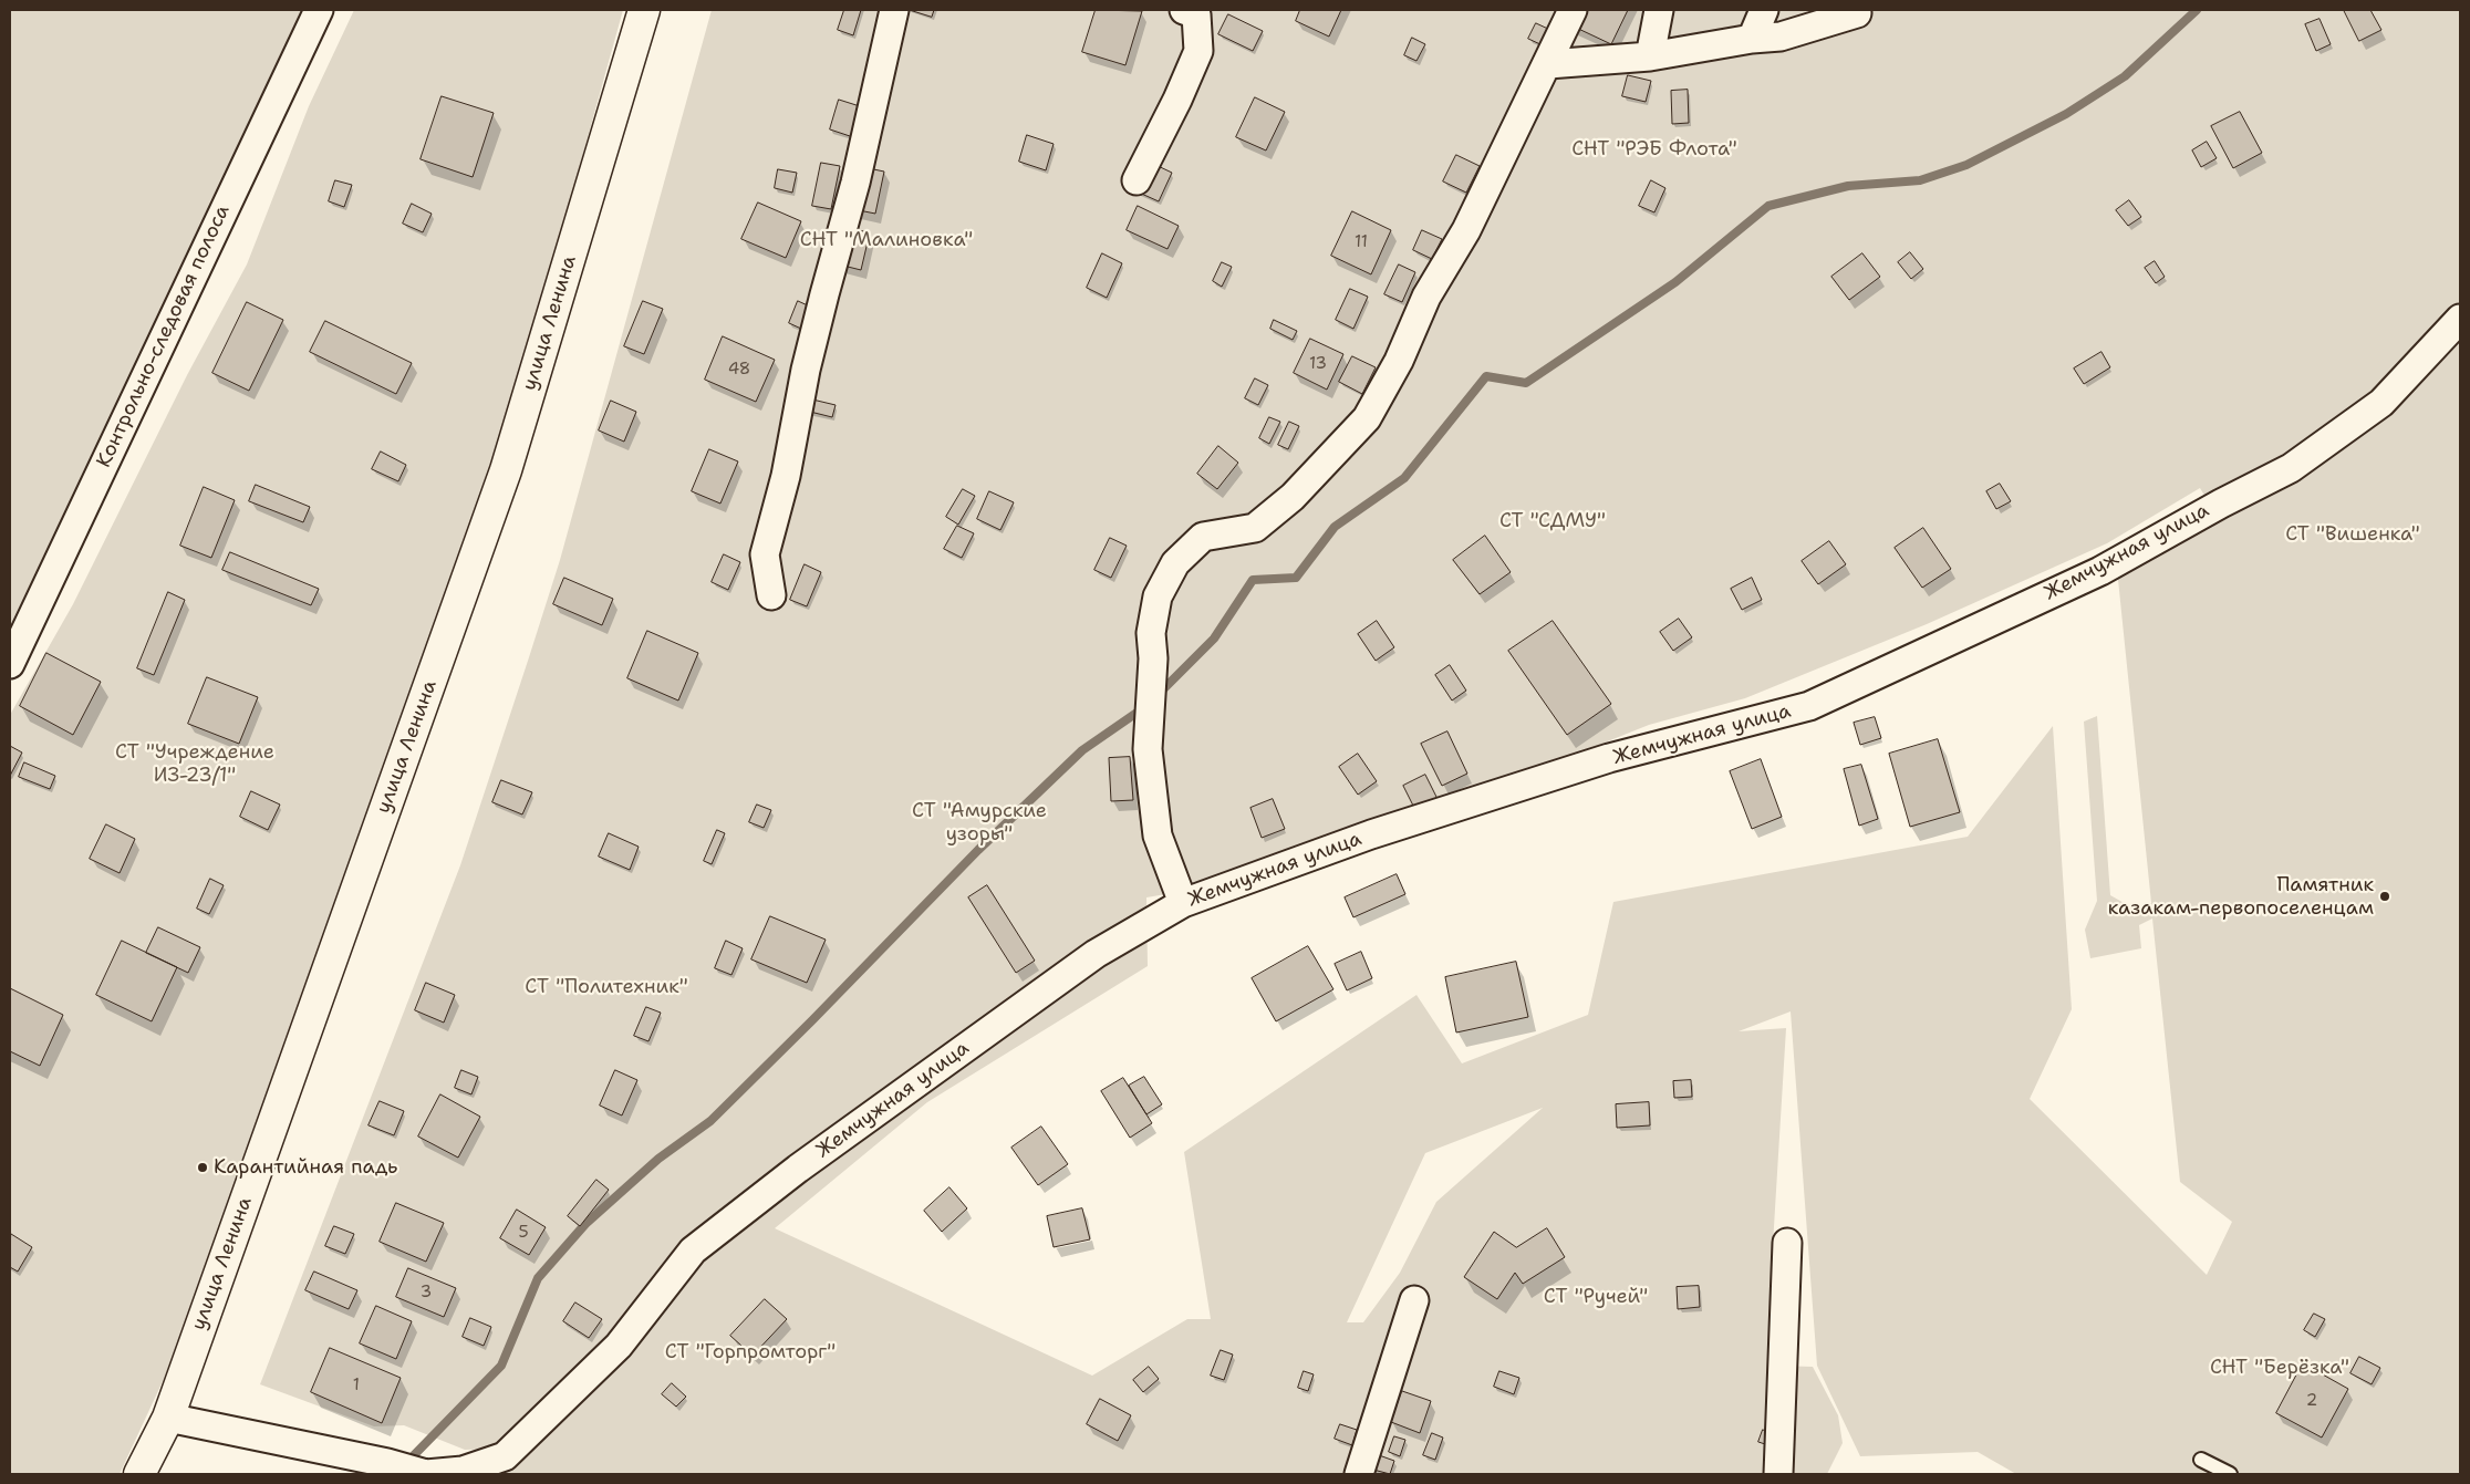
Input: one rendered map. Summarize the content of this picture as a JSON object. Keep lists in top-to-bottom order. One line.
{"streets":{"street":["улица Ленина","Контрольно-следовая полоса","Жемчужная улица"]},"crossings":[["улица Ленина","Жемчужная улица"]],"parks":["СНТ \"РЭБ Флота\"","СНТ \"Малиновка\"","СТ \"СДМУ\"","СТ \"Вишенка\"","СТ \"Учреждение ИЗ-23/1\"","СТ \"Амурские узоры\"","СТ \"Политехник\"","СТ \"Ручей\"","СТ \"Горпромторг\"","СНТ \"Берёзка\""],"places":["Памятник казакам-первопоселенцам","Карантийная падь"],"house_numbers":["11","13","48","5","3","1","2"]}
